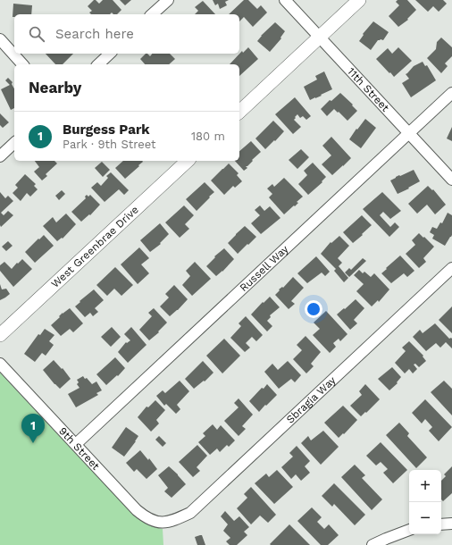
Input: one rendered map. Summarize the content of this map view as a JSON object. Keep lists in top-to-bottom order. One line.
{"streets":{"street":["11th Street","West Greenbrae Drive","Russell Way","Sbragia Way","9th Street"]},"crossings":[["11th Street","Russell Way"],["Russell Way","9th Street"],["Sbragia Way","9th Street"]],"page":{"search":"Search here","heading":"Nearby","list":[{"mark":"1","name":"Burgess Park","note":"Park · 9th Street","value":"180 m"}],"pins":"1","map_buttons":["+","−"]}}
